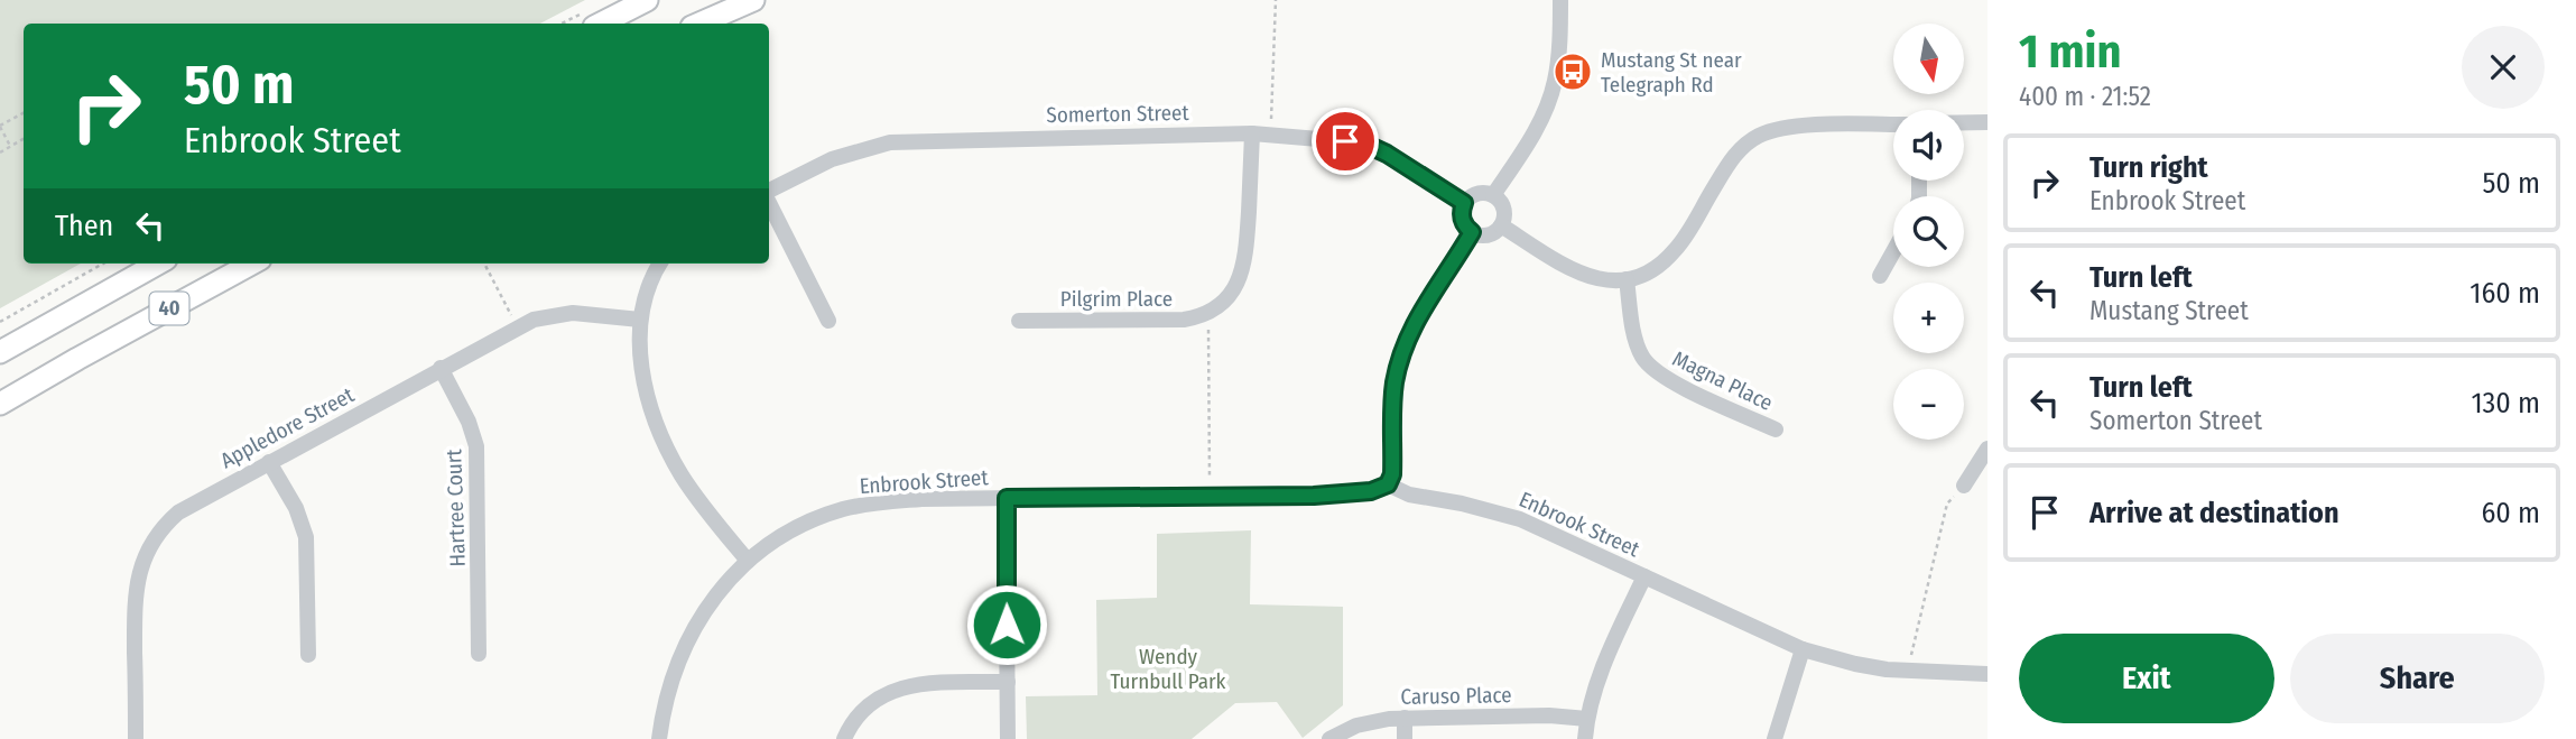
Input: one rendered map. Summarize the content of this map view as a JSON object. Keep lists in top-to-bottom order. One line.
{"streets":{"main road":["40"],"street":["Somerton Street","Pilgrim Place","Magna Place","Appledore Street","Enbrook Street","Hartree Court","Caruso Place"]},"crossings":[["Appledore Street","Hartree Court"]],"parks":["Wendy Turnbull Park"],"places":{"bus stop":["Mustang St near Telegraph Rd"]},"north":"bottom","page":{"heading":["1 min","400 m · 21:52"],"map_buttons":["+","−"],"turn":["50 m","Enbrook Street"],"list":[{"name":"Turn right","note":"Enbrook Street","value":"50 m"},{"name":"Turn left","note":"Mustang Street","value":"160 m"},{"name":"Turn left","note":"Somerton Street","value":"130 m"},{"name":"Arrive at destination","value":"60 m"}],"then":"Then","buttons":["Exit","Share"]}}
